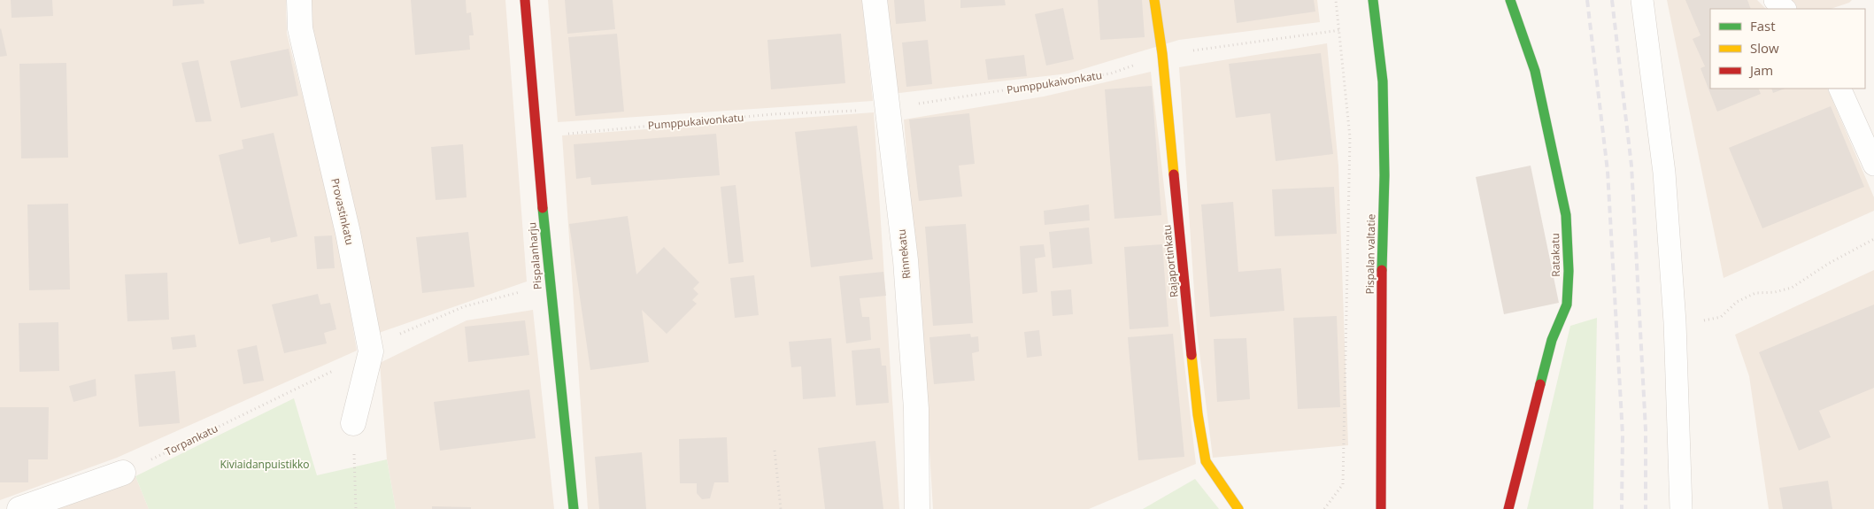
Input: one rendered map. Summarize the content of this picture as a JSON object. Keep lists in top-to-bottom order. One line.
{"streets":{"street":["Provastinkatu","Rinnekatu","Pispalan valtatie","Ratakatu","Pispalanharju","Rajaportinkatu"],"path":["Pumppukaivonkatu","Torpankatu"]},"crossings":[["Pumppukaivonkatu","Pispalanharju"]],"parks":["Kiviaidanpuistikko"],"legend":["Fast","Slow","Jam"]}
